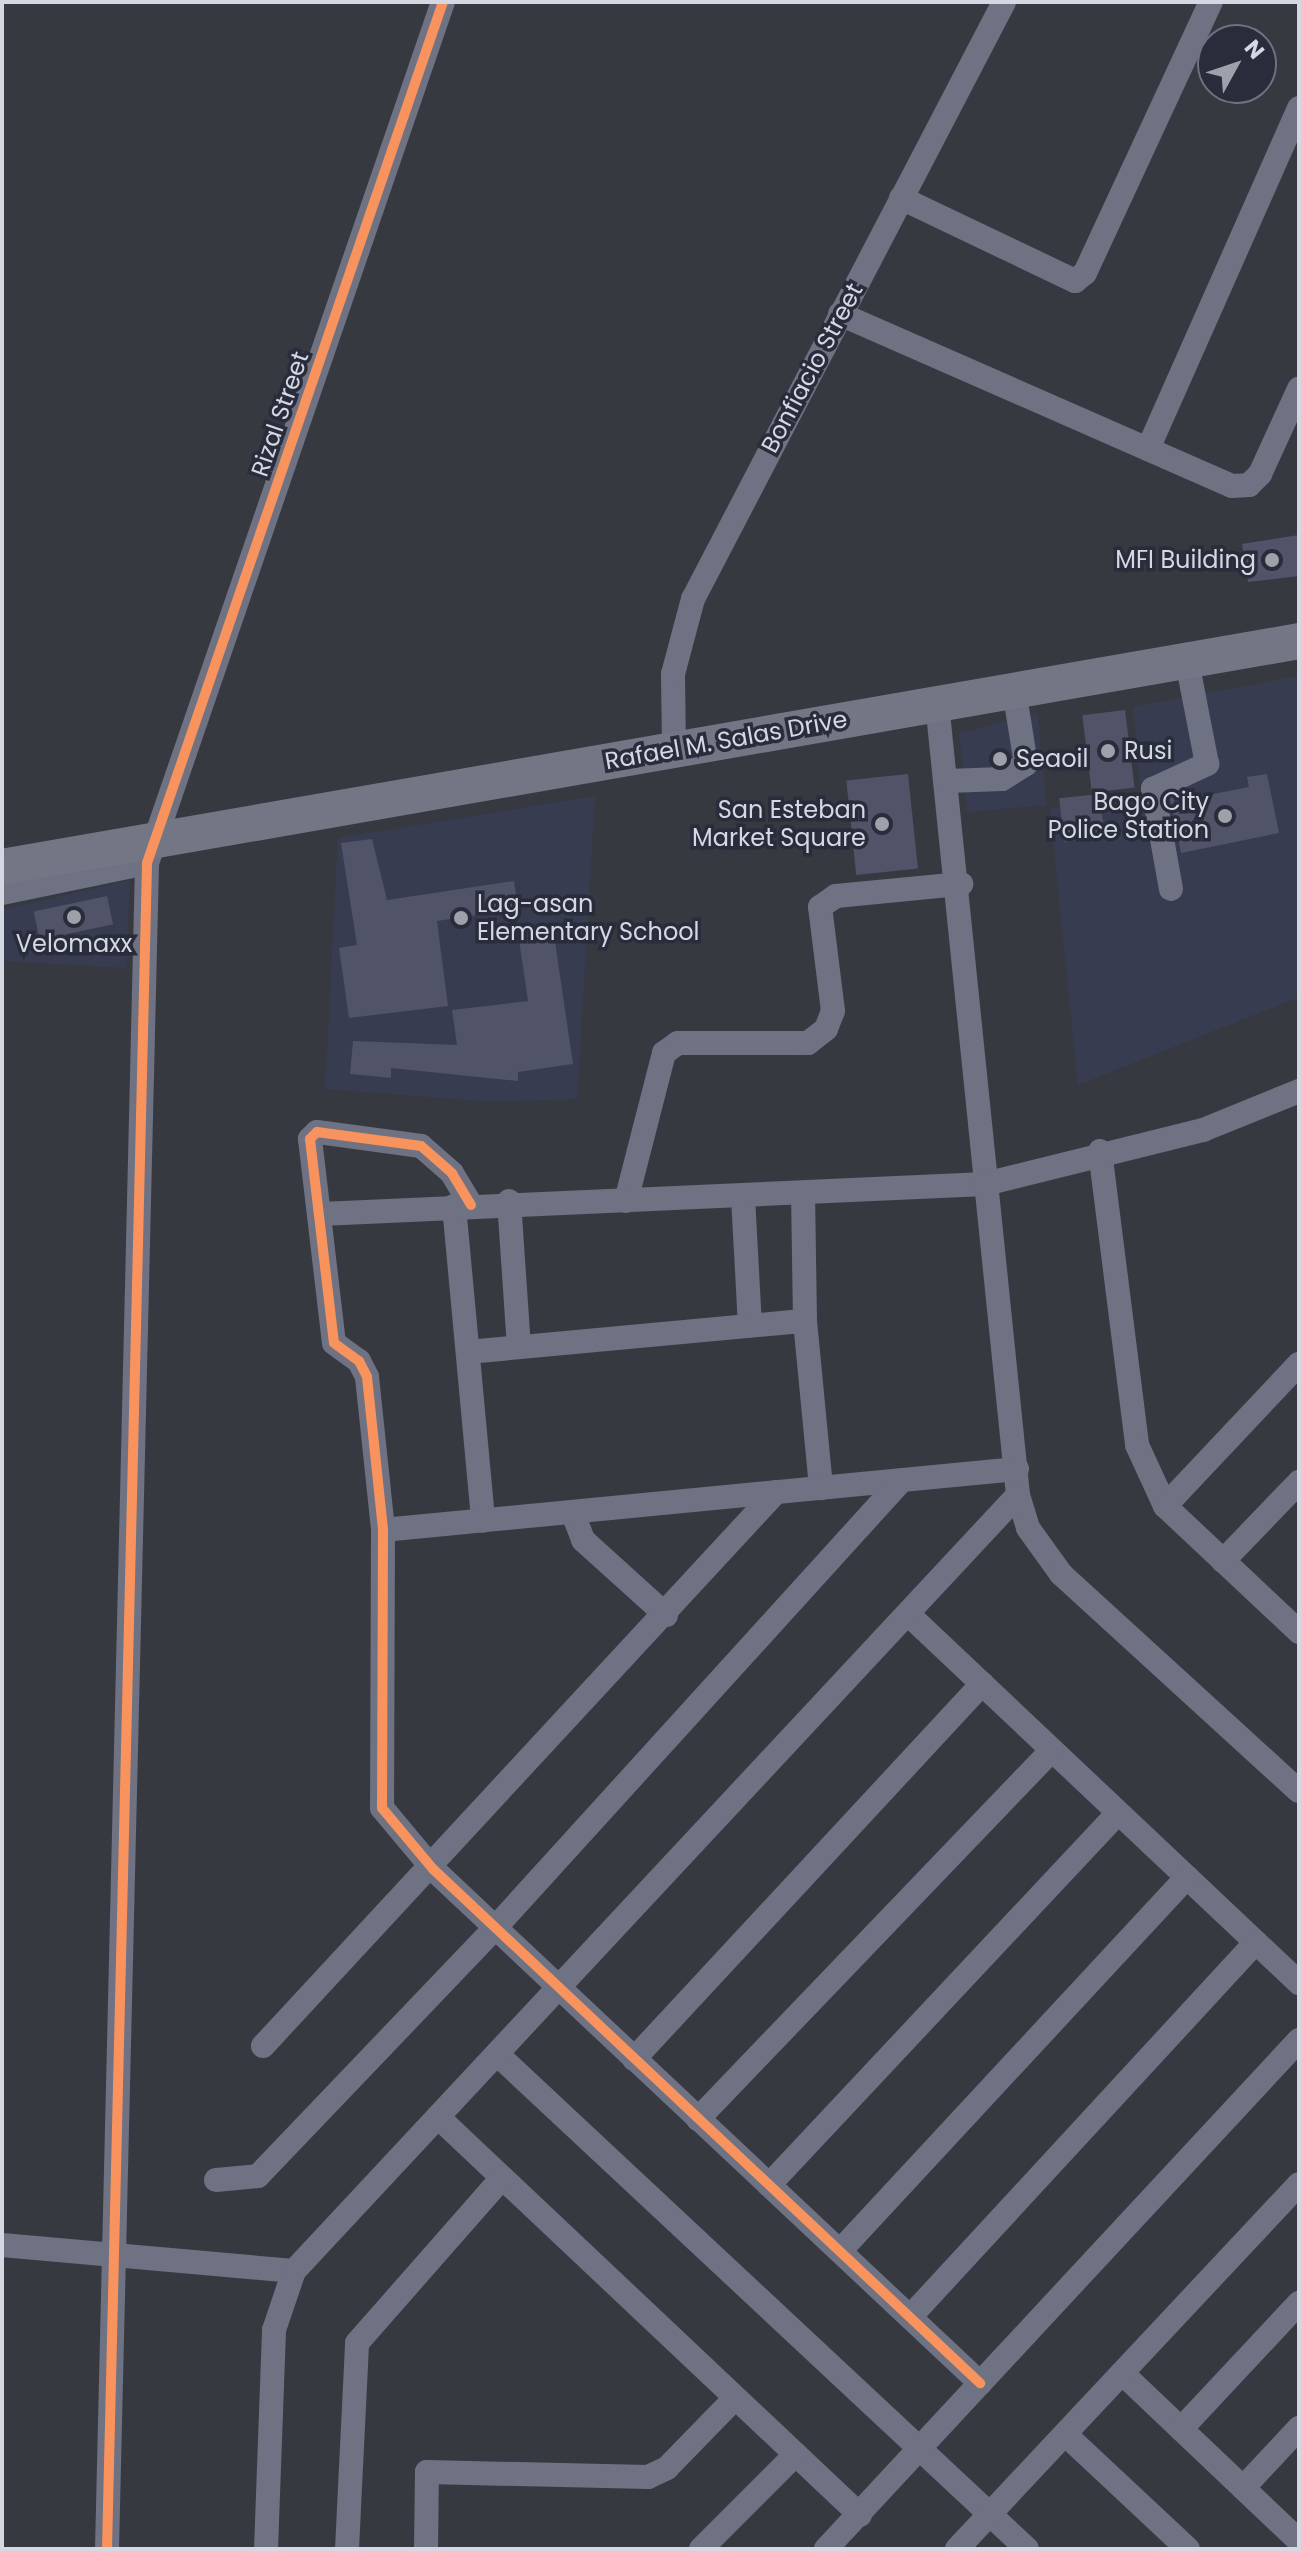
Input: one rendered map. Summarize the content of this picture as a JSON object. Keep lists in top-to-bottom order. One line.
{"streets":{"highway":["Rafael M. Salas Drive"],"street":["Bonfiacio Street","Rizal Street"]},"crossings":[["Bonfiacio Street","Rafael M. Salas Drive"],["Rizal Street","Rafael M. Salas Drive"]],"places":["MFI Building","Rusi","Seaoil","Bago City Police Station","San Esteban Market Square","Velomaxx","Lag-asan Elementary School"],"north":"top right"}
